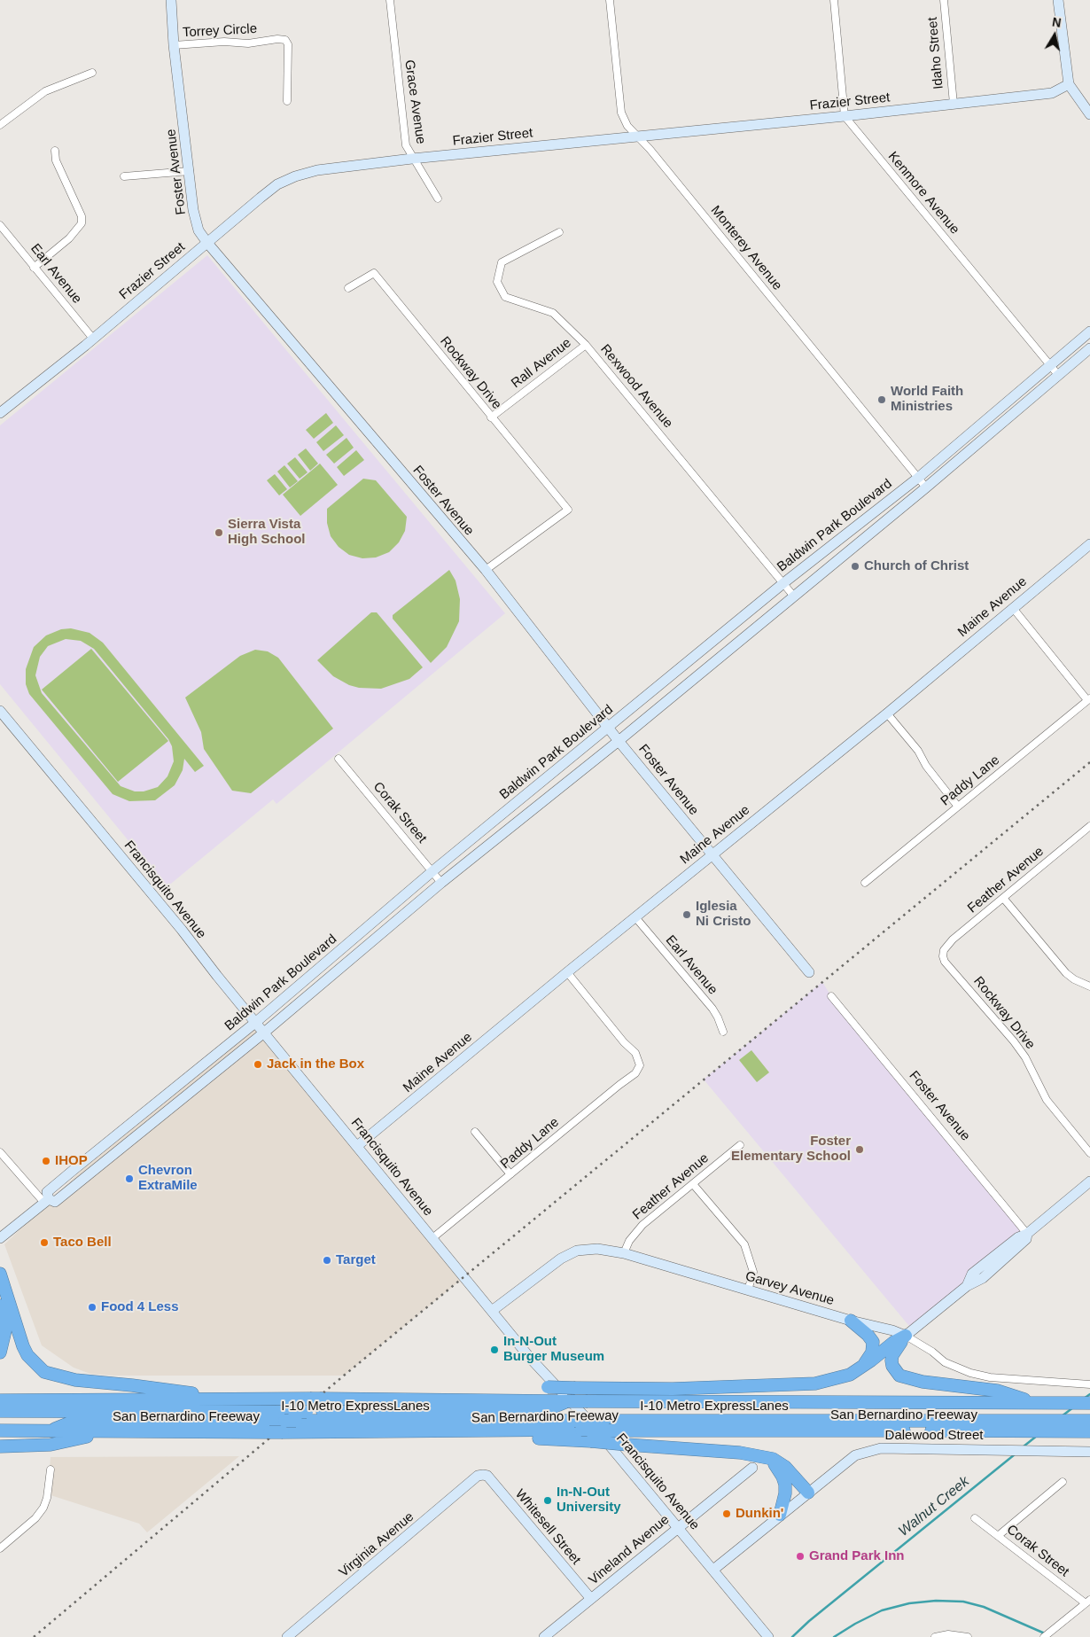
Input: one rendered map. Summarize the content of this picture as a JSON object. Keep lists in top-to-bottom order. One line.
{"streets":{"highway":["I-10 Metro ExpressLanes","San Bernardino Freeway"],"street":["Torrey Circle","Idaho Street","Grace Avenue","Frazier Street","Foster Avenue","Kenmore Avenue","Monterey Avenue","Earl Avenue","Rall Avenue","Rockway Drive","Rexwood Avenue","Baldwin Park Boulevard","Maine Avenue","Paddy Lane","Corak Street","Feather Avenue","Francisquito Avenue","Garvey Avenue","Dalewood Street","Whitesell Street","Virginia Avenue","Vineland Avenue"]},"crossings":[["Torrey Circle","Foster Avenue"],["Idaho Street","Frazier Street"],["Grace Avenue","Frazier Street"],["Frazier Street","Foster Avenue"],["Frazier Street","Kenmore Avenue"],["Frazier Street","Monterey Avenue"],["Frazier Street","Earl Avenue"],["Foster Avenue","Rockway Drive"],["Foster Avenue","Baldwin Park Boulevard"],["Foster Avenue","Maine Avenue"],["Kenmore Avenue","Baldwin Park Boulevard"],["Monterey Avenue","Baldwin Park Boulevard"],["Earl Avenue","Maine Avenue"],["Rall Avenue","Rockway Drive"],["Rall Avenue","Rexwood Avenue"],["Rockway Drive","Feather Avenue"],["Rexwood Avenue","Baldwin Park Boulevard"],["Baldwin Park Boulevard","Corak Street"],["Baldwin Park Boulevard","Francisquito Avenue"],["Maine Avenue","Paddy Lane"],["Maine Avenue","Francisquito Avenue"],["Paddy Lane","Francisquito Avenue"],["Feather Avenue","Garvey Avenue"],["Francisquito Avenue","Garvey Avenue"],["Francisquito Avenue","Dalewood Street"],["Francisquito Avenue","Vineland Avenue"],["I-10 Metro ExpressLanes","San Bernardino Freeway"],["Whitesell Street","Virginia Avenue"],["Whitesell Street","Vineland Avenue"]],"water":["Walnut Creek"],"places":["World Faith Ministries","Sierra Vista High School","Church of Christ","Iglesia Ni Cristo","Jack in the Box","Foster Elementary School","IHOP","Chevron ExtraMile","Taco Bell","Target","Food 4 Less","In-N-Out Burger Museum","In-N-Out University","Dunkin'","Grand Park Inn"],"north":"top"}
